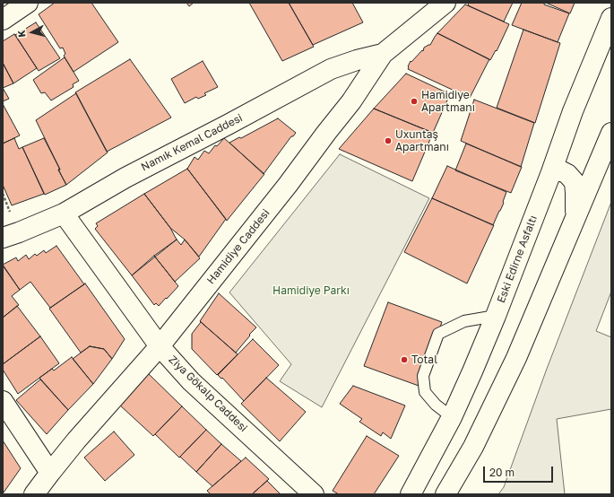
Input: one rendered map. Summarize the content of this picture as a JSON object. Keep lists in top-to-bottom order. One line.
{"streets":{"street":["Namık Kemal Caddesi","Hamidiye Caddesi","Eski Edirne Asfaltı","Ziya Gökalp Caddesi"]},"crossings":[["Namık Kemal Caddesi","Hamidiye Caddesi"],["Namık Kemal Caddesi","Ziya Gökalp Caddesi"],["Hamidiye Caddesi","Ziya Gökalp Caddesi"]],"parks":["Hamidiye Parkı"],"places":["Hamidiye Apartmanı","Uxuntaş Apartmanı","Total"],"scale_bar":"20 m","north":"left"}
